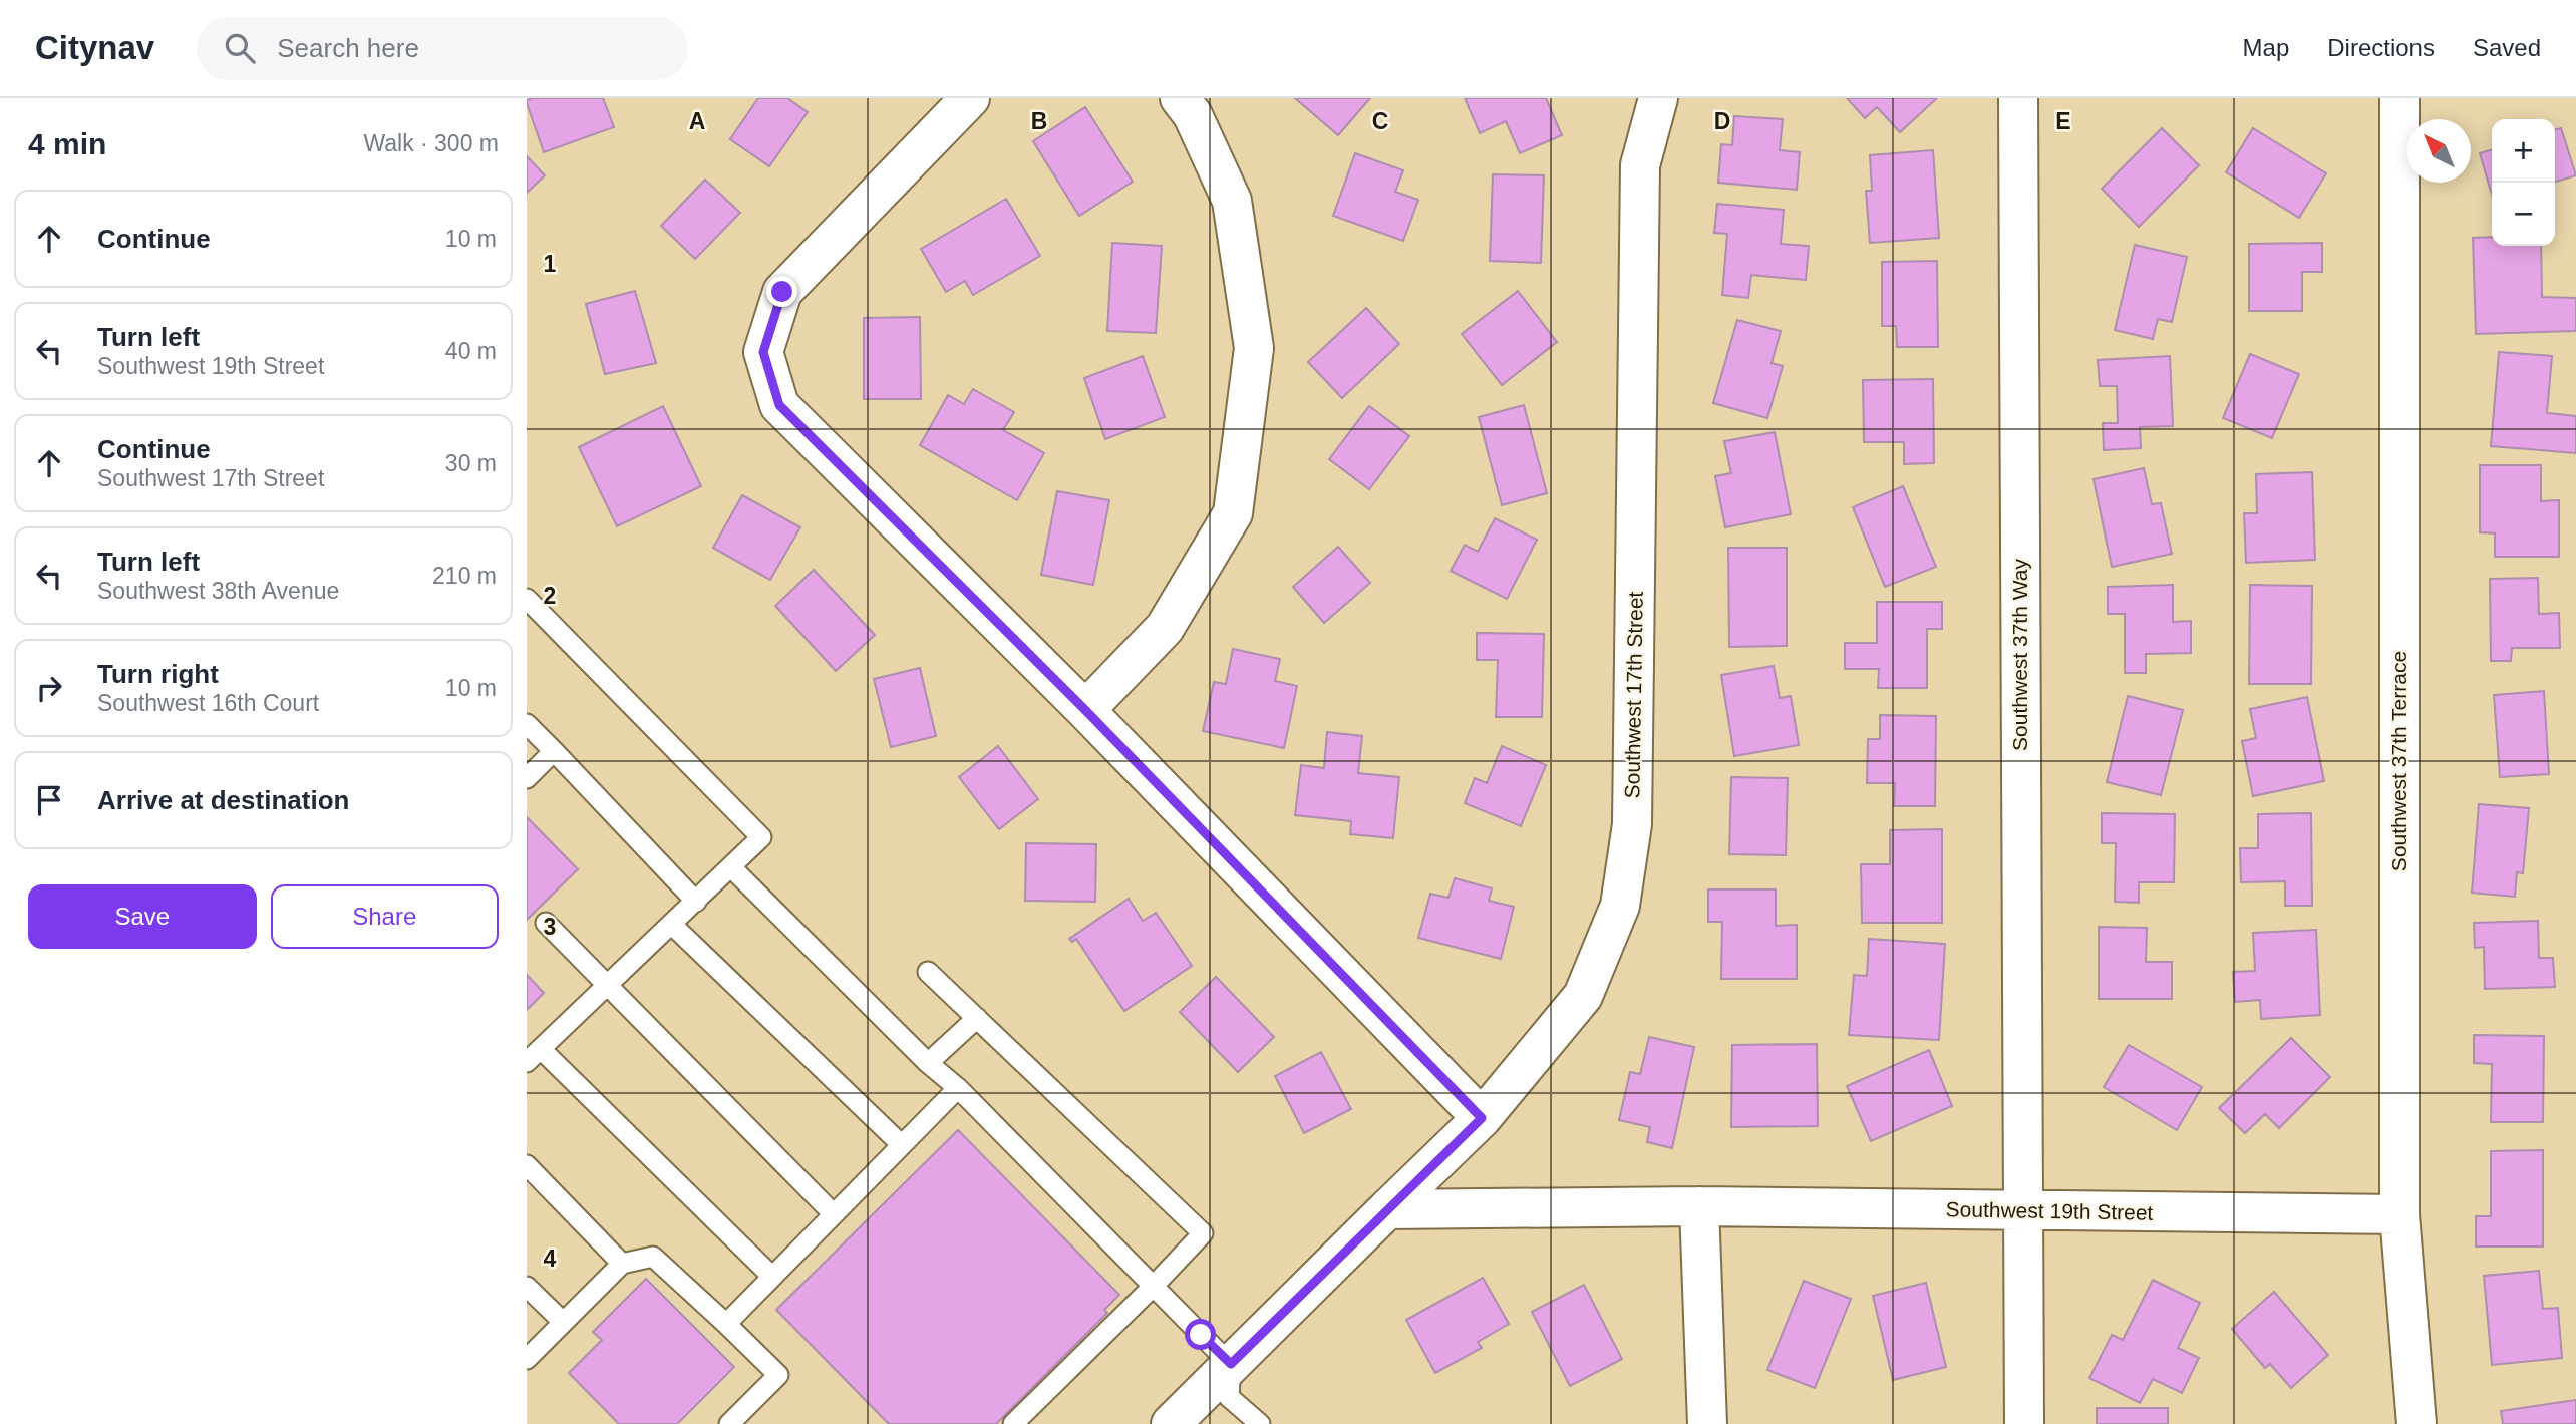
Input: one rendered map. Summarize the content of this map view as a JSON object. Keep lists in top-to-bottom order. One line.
{"streets":{"street":["Southwest 37th Way","Southwest 17th Street","Southwest 37th Terrace","Southwest 19th Street"]},"crossings":[["Southwest 37th Way","Southwest 19th Street"],["Southwest 17th Street","Southwest 19th Street"],["Southwest 37th Terrace","Southwest 19th Street"]],"north":"top left","page":{"header":"Citynav","search":"Search here","nav":["Map","Directions","Saved"],"heading":["4 min","Walk · 300 m"],"map_buttons":["+","−"],"list":[["Continue","10 m"],["Turn left","Southwest 19th Street","40 m"],["Continue","Southwest 17th Street","30 m"],["Turn left","Southwest 38th Avenue","210 m"],["Turn right","Southwest 16th Court","10 m"],"Arrive at destination"],"buttons":["Save","Share"]},"grid":{"columns":["A","B","C","D","E"],"rows":["1","2","3","4"]}}
